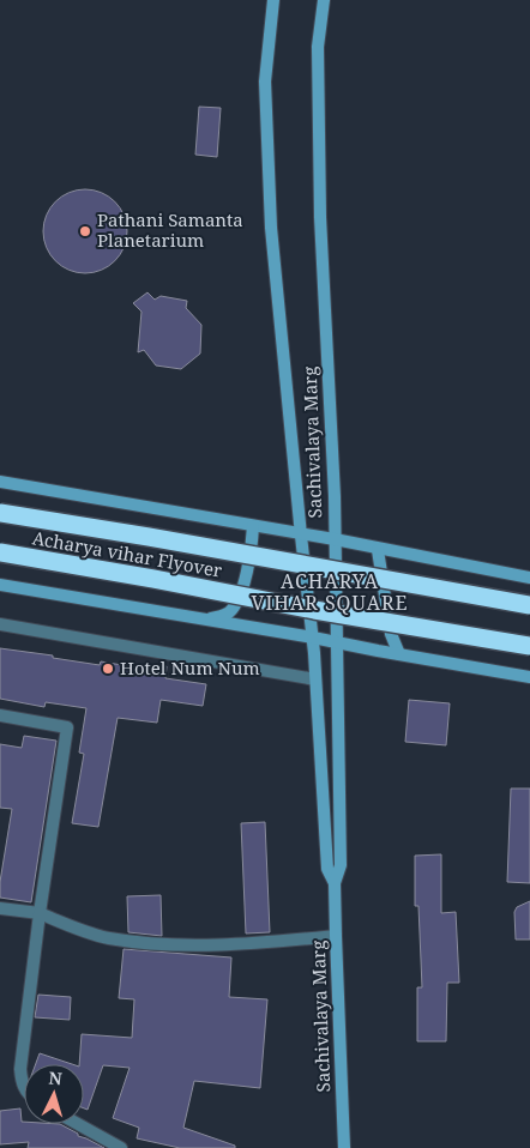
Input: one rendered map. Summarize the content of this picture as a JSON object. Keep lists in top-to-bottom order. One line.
{"streets":{"highway":["Acharya vihar Flyover"],"main road":["Sachivalaya Marg"]},"districts":["ACHARYA VIHAR SQUARE"],"places":["Pathani Samanta Planetarium","Hotel Num Num"],"north":"top"}
